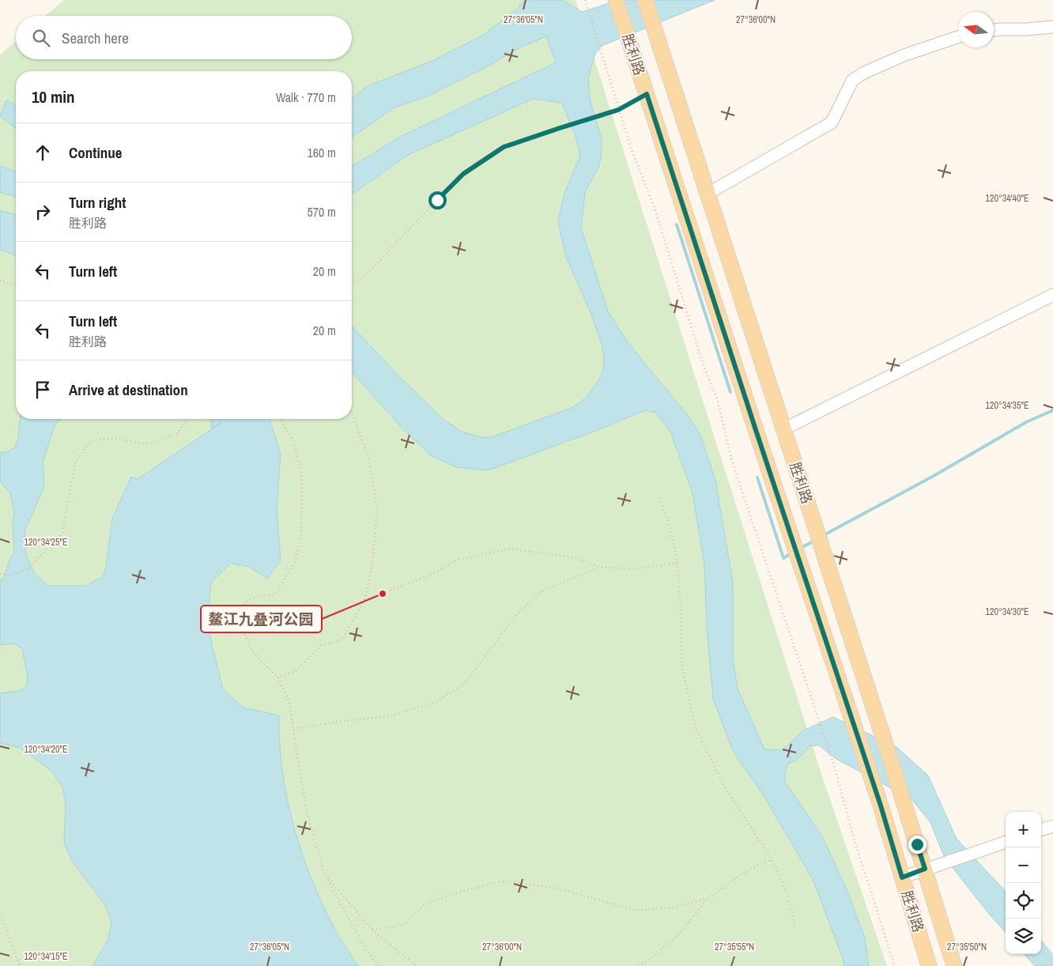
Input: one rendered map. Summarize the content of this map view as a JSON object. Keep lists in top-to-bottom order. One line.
{"streets":{"main road":["胜利路"]},"places":["鳌江九叠河公园"],"north":"left","page":{"search":"Search here","heading":["10 min","Walk · 770 m"],"list":[["Continue","160 m"],["Turn right","胜利路","570 m"],["Turn left","20 m"],["Turn left","胜利路","20 m"],"Arrive at destination"],"map_buttons":["+","−"]},"coordinates":["27°36'05\"N","27°36'00\"N","120°34'40\"E","120°34'35\"E","120°34'25\"E","120°34'30\"E","120°34'20\"E","27°35'55\"N","27°35'50\"N","120°34'15\"E"]}
